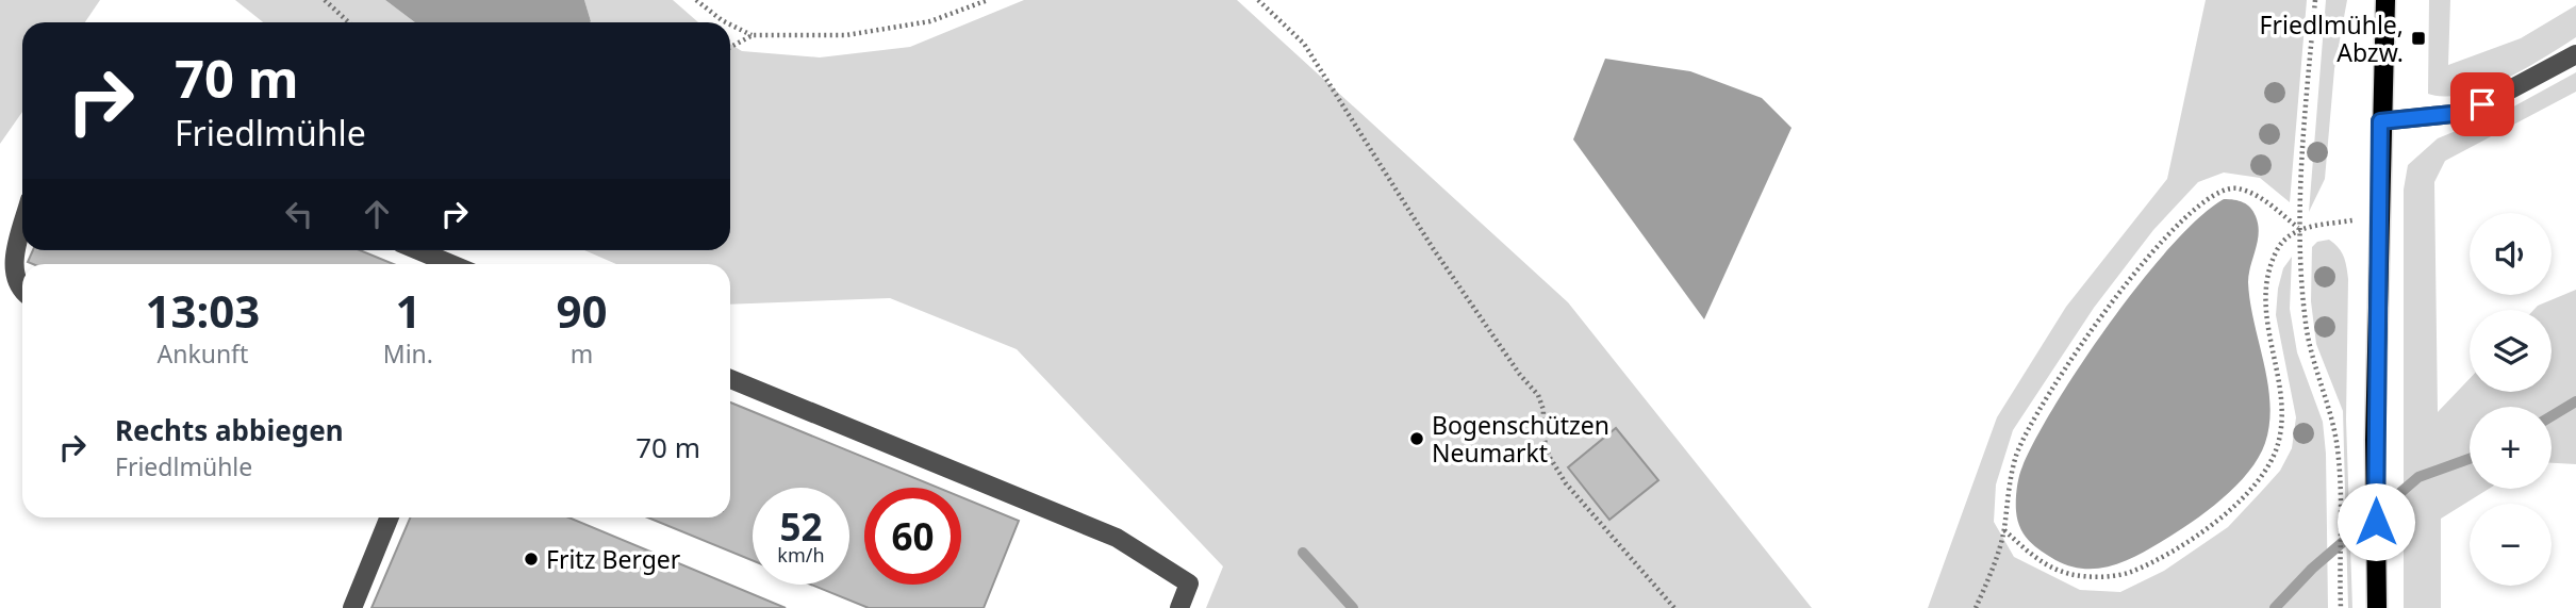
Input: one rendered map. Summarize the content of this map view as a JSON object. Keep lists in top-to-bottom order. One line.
{"places":{"transit":["Friedlmühle, Abzw."],"other":["Bogenschützen Neumarkt","Fritz Berger"]},"page":{"turn":["70 m","Friedlmühle"],"map_buttons":["+","−"],"eta":["13:03","Ankunft","1","Min.","90","m"],"list":[{"name":"Rechts abbiegen","note":"Friedlmühle","value":"70 m"}],"speed":"52 km/h","limit":"60"}}
